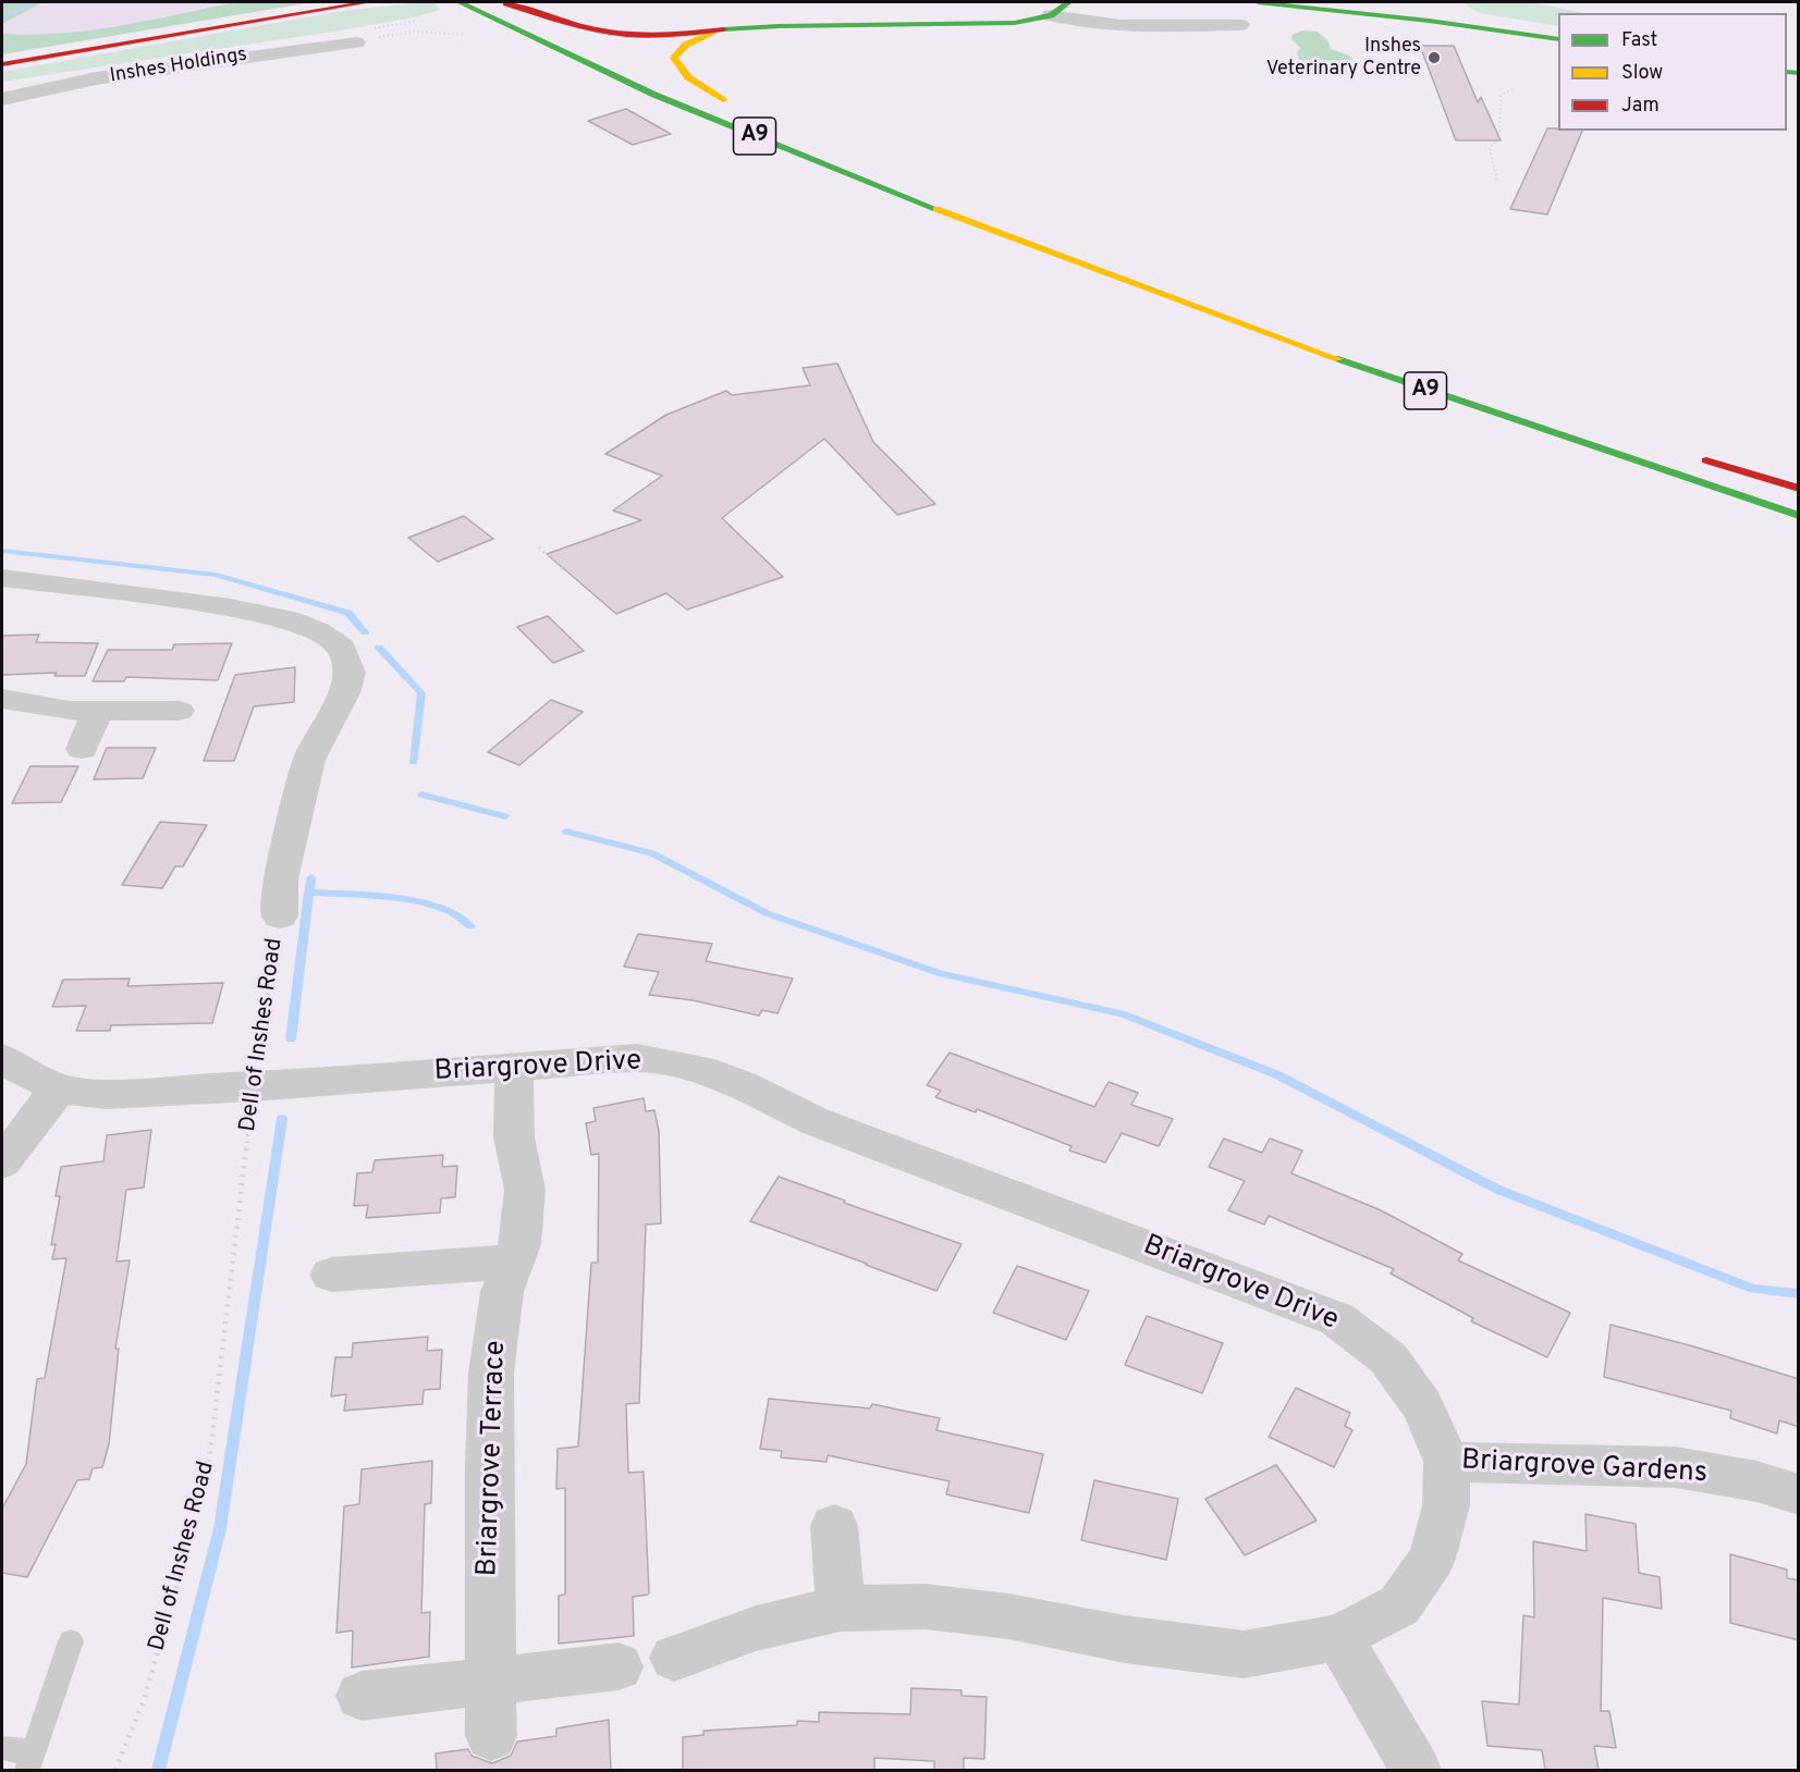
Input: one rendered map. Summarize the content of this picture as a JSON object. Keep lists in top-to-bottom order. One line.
{"streets":{"main road":["A9"],"street":["Inshes Holdings","Dell of Inshes Road","Briargrove Drive","Briargrove Terrace","Briargrove Gardens"]},"crossings":[["Dell of Inshes Road","Briargrove Drive"],["Briargrove Drive","Briargrove Terrace"],["Briargrove Drive","Briargrove Gardens"]],"places":["Inshes Veterinary Centre"],"legend":["Fast","Slow","Jam"]}
